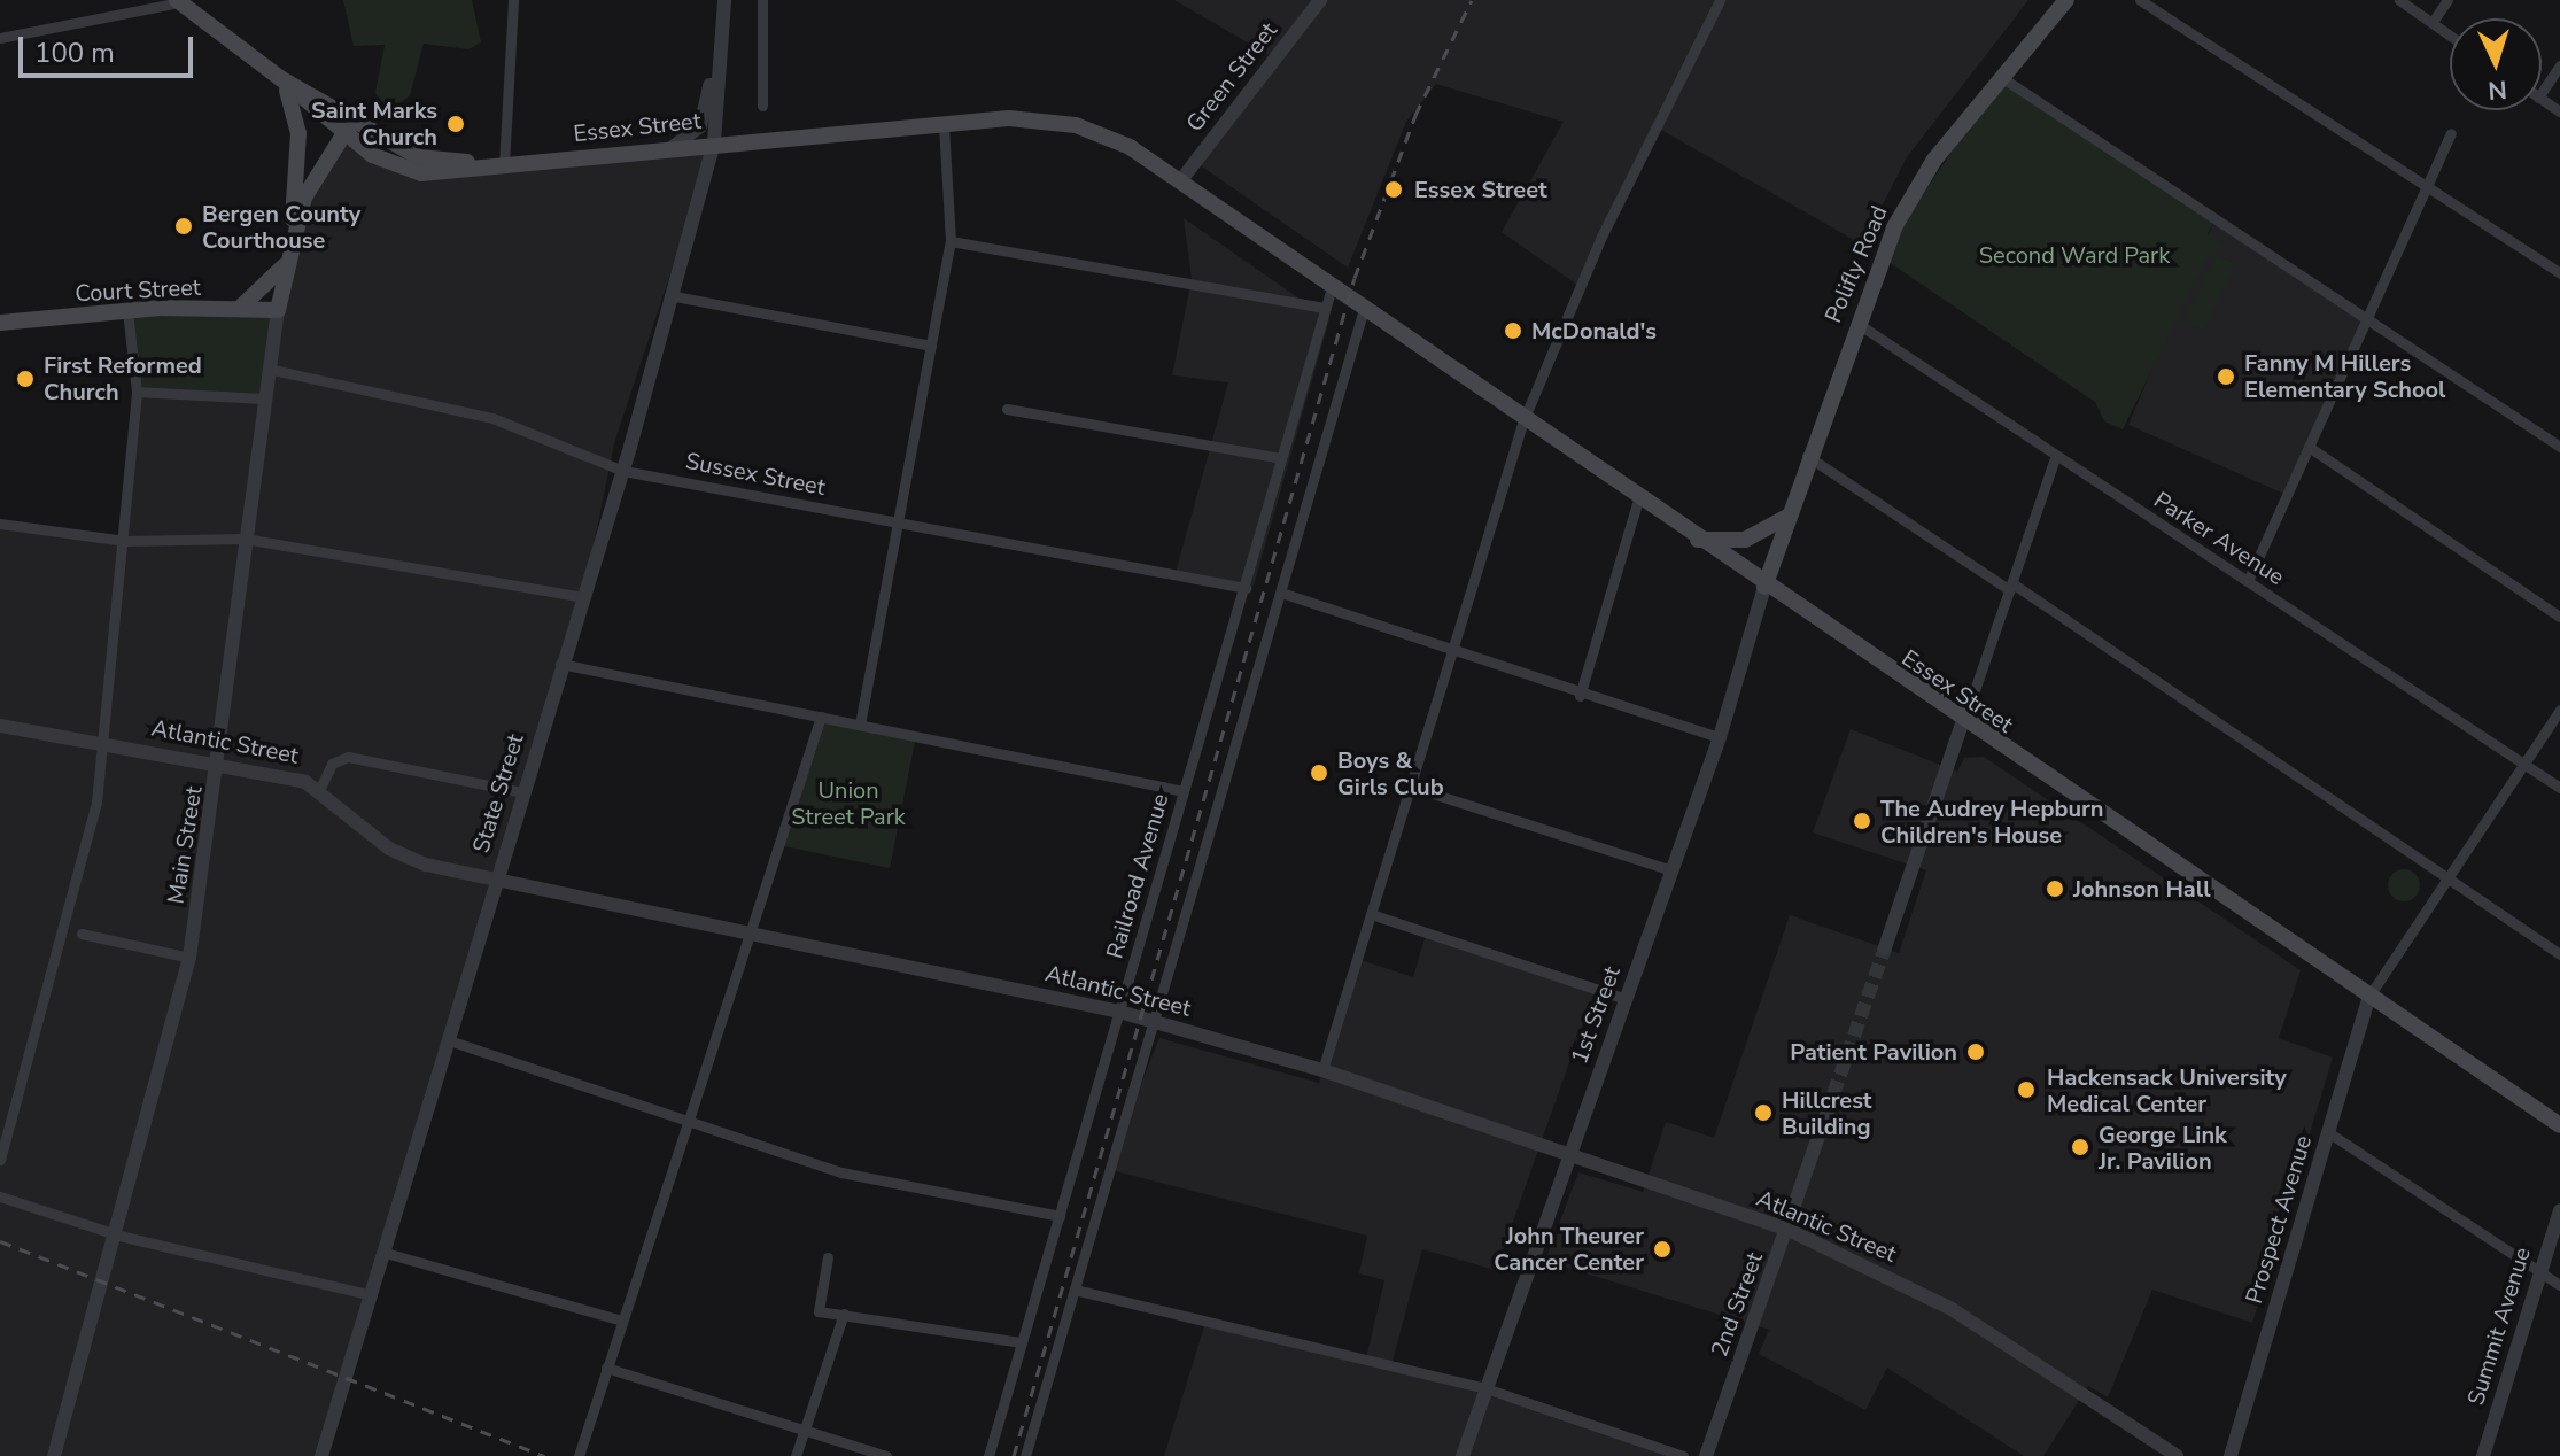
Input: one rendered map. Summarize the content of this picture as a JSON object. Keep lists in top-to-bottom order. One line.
{"streets":{"main road":["Essex Street","Polifly Road","Court Street","Main Street"],"street":["Green Street","Sussex Street","Parker Avenue","Atlantic Street","State Street","Railroad Avenue","1st Street","Prospect Avenue","2nd Street","Summit Avenue"]},"crossings":[["Green Street","Essex Street"],["Essex Street","Polifly Road"],["Essex Street","State Street"],["Essex Street","Main Street"],["Essex Street","Railroad Avenue"],["Essex Street","1st Street"],["Essex Street","Prospect Avenue"],["Polifly Road","Parker Avenue"],["Polifly Road","1st Street"],["Court Street","Main Street"],["Sussex Street","State Street"],["Sussex Street","Main Street"],["Sussex Street","Railroad Avenue"],["Atlantic Street","State Street"],["Atlantic Street","Main Street"],["Atlantic Street","Railroad Avenue"],["Atlantic Street","1st Street"],["Atlantic Street","2nd Street"]],"parks":["Second Ward Park","Union Street Park"],"places":["Saint Marks Church","Essex Street","Bergen County Courthouse","McDonald's","Fanny M Hillers Elementary School","First Reformed Church","Boys & Girls Club","The Audrey Hepburn Children's House","Johnson Hall","Patient Pavilion","Hackensack University Medical Center","Hillcrest Building","George Link Jr. Pavilion","John Theurer Cancer Center"],"scale_bar":"100 m","north":"bottom"}
